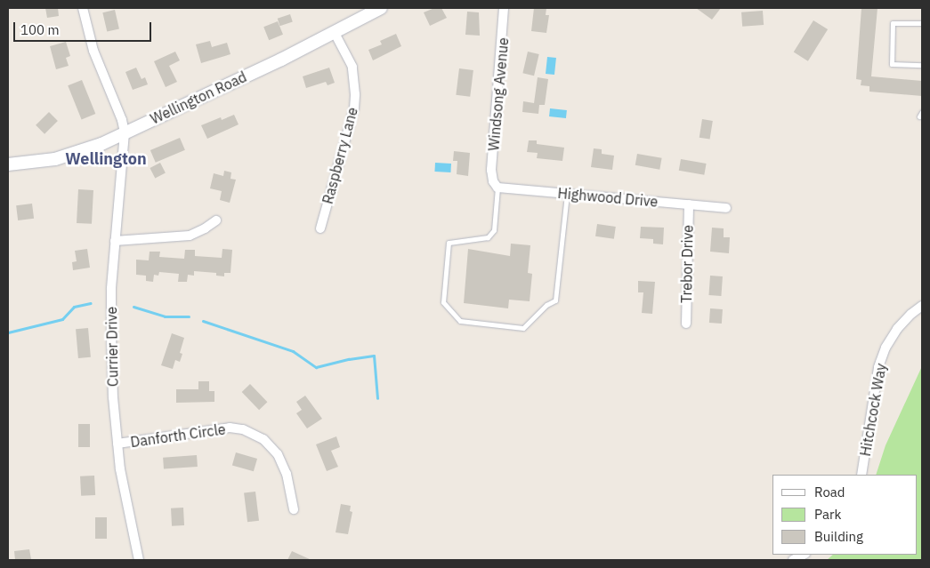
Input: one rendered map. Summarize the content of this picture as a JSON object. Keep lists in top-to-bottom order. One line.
{"streets":{"main road":["Wellington Road"],"street":["Windsong Avenue","Raspberry Lane","Highwood Drive","Trebor Drive","Currier Drive","Hitchcock Way","Danforth Circle"]},"crossings":[["Windsong Avenue","Highwood Drive"],["Wellington Road","Raspberry Lane"],["Wellington Road","Currier Drive"],["Highwood Drive","Trebor Drive"],["Currier Drive","Danforth Circle"]],"districts":["Wellington"],"legend":["Road","Park","Building"],"scale_bar":"100 m"}
